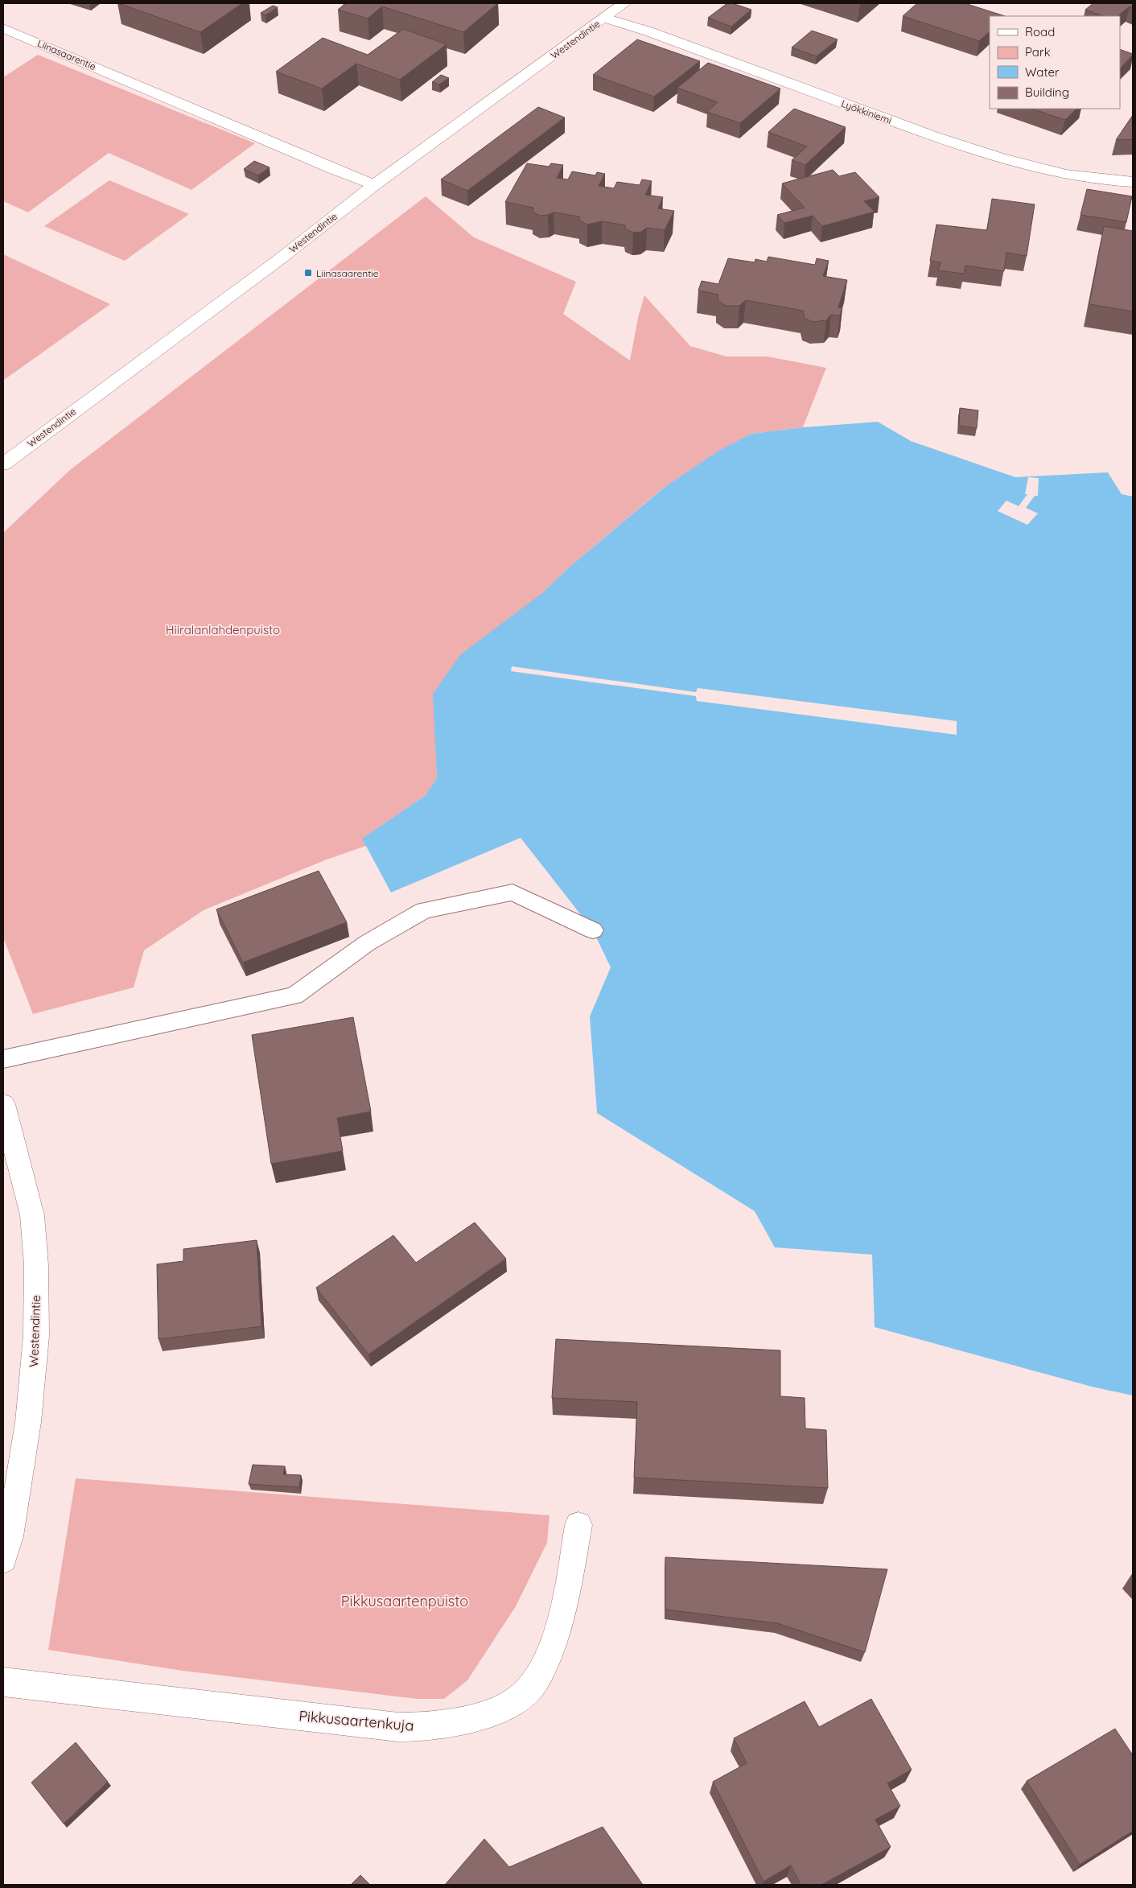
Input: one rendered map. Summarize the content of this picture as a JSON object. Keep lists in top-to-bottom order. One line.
{"streets":{"street":["Westendintie","Liinasaarentie","Lyökkiniemi","Pikkusaartenkuja"]},"crossings":[["Westendintie","Liinasaarentie"],["Westendintie","Lyökkiniemi"]],"parks":["Hiiralanlahdenpuisto","Pikkusaartenpuisto"],"places":{"transit":["Liinasaarentie"]},"legend":["Road","Park","Water","Building"]}
